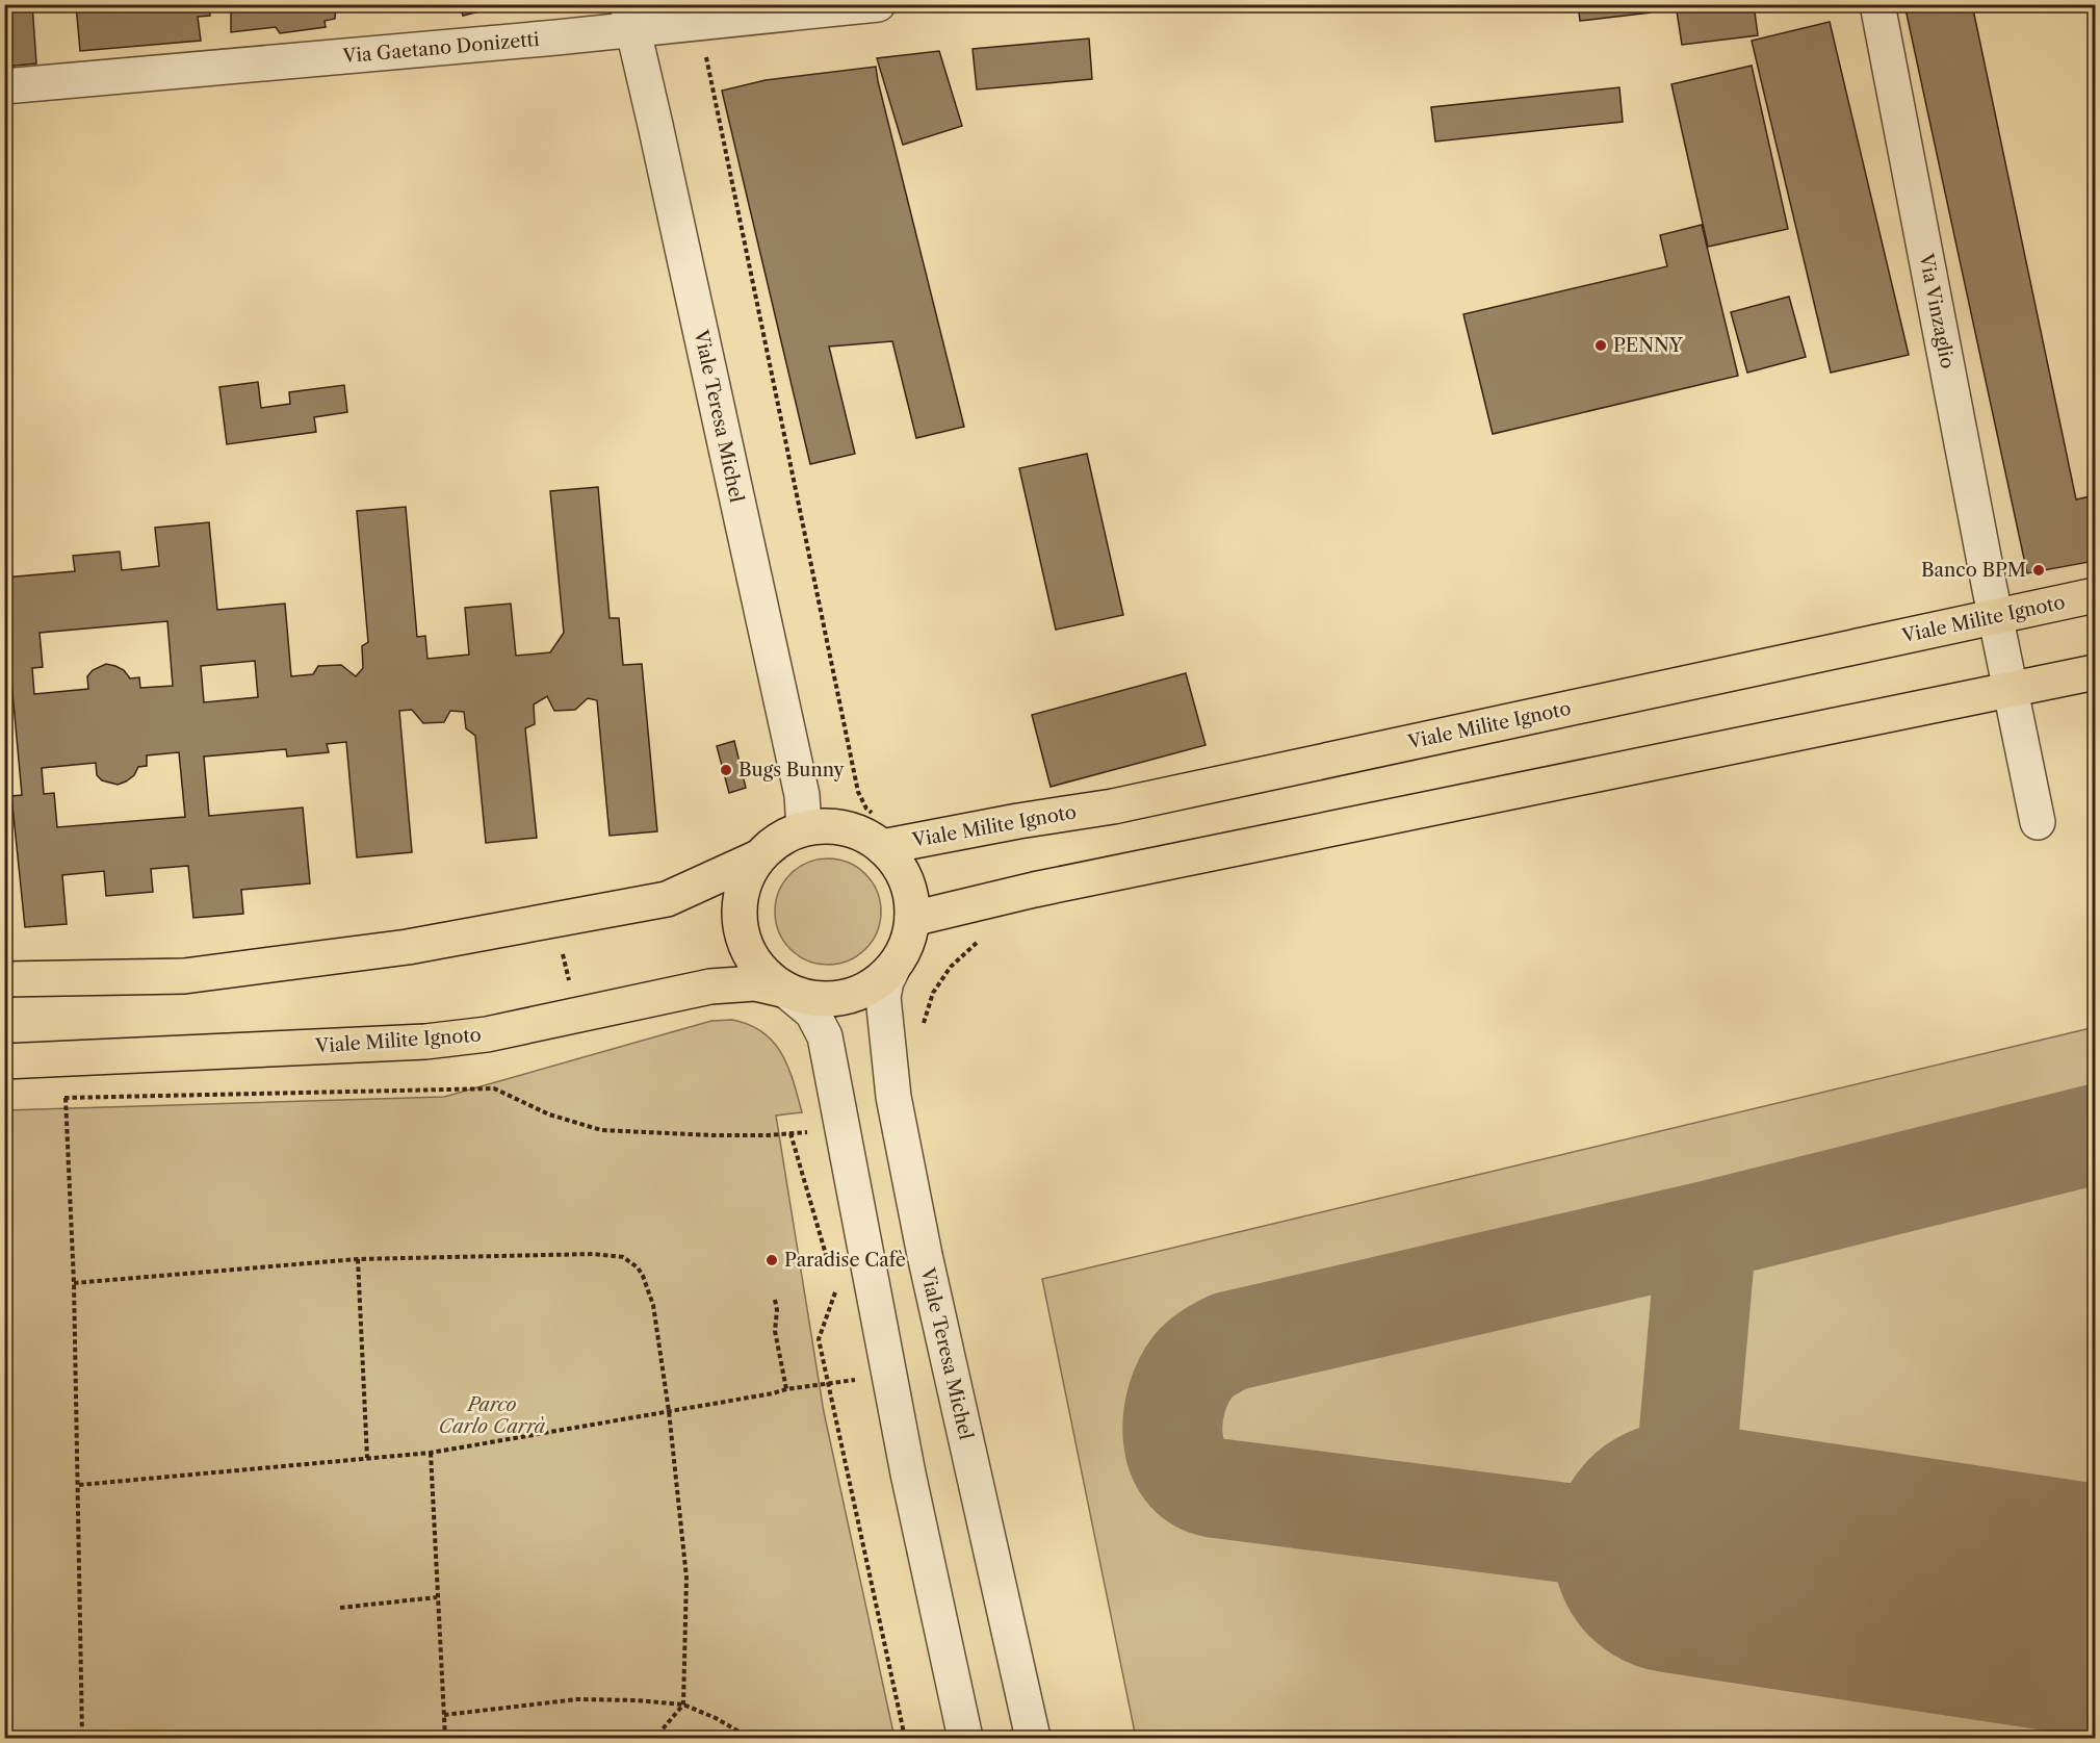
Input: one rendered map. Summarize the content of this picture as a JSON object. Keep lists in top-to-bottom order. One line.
{"streets":{"main road":["Viale Milite Ignoto"],"street":["Via Gaetano Donizetti","Via Vinzaglio","Viale Teresa Michel"]},"crossings":[["Via Gaetano Donizetti","Viale Teresa Michel"],["Via Vinzaglio","Viale Milite Ignoto"],["Viale Teresa Michel","Viale Milite Ignoto"]],"parks":["Parco Carlo Carrà"],"places":["PENNY","Banco BPM","Bugs Bunny","Paradise Cafè"]}
